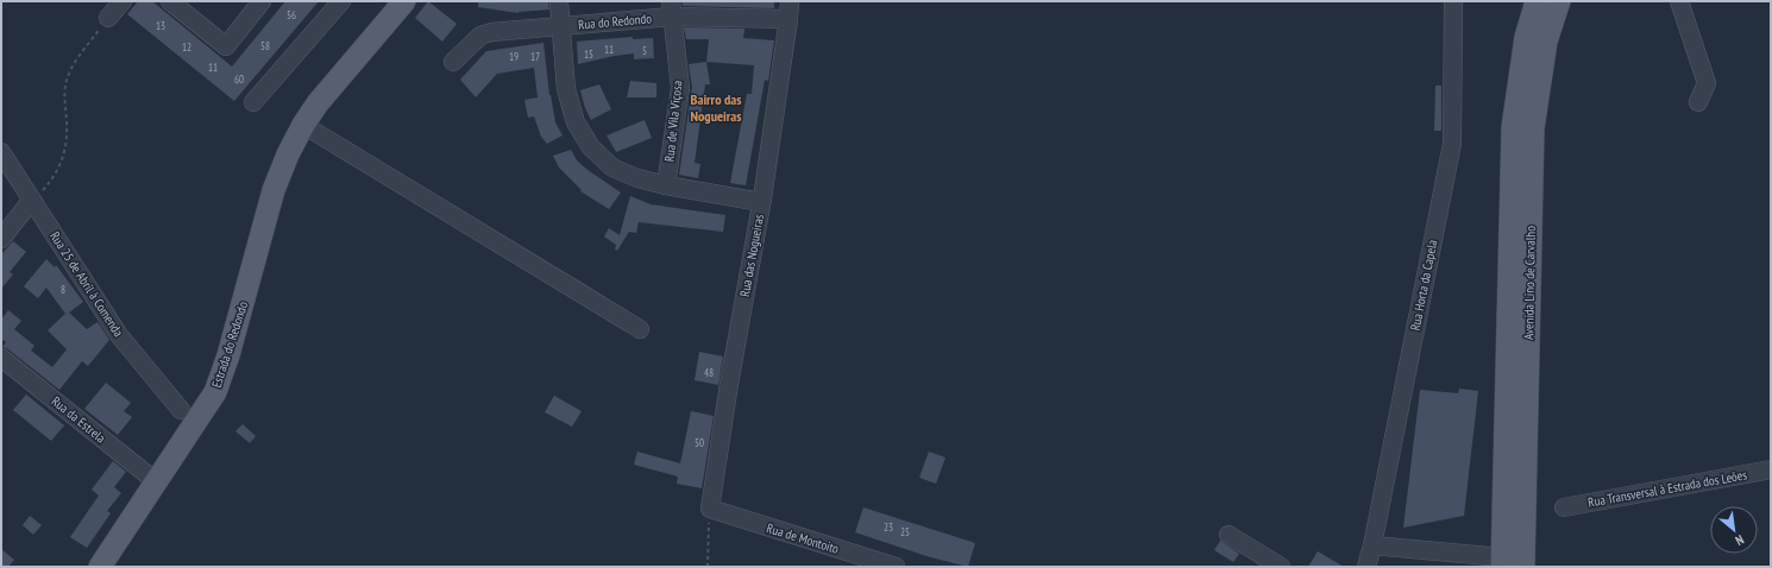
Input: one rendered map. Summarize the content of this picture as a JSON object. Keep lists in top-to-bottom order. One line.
{"streets":{"main road":["Avenida Lino de Carvalho","Estrada do Redondo"],"street":["Rua do Redondo","Rua de Vila Viçosa","Rua das Nogueiras","Rua 25 de Abril à Comenda","Rua Horta da Capela","Rua da Estrela","Rua Transversal à Estrada dos Leões","Rua de Montoito"]},"crossings":[["Rua do Redondo","Rua de Vila Viçosa"],["Rua do Redondo","Rua das Nogueiras"],["Rua das Nogueiras","Rua de Montoito"],["Estrada do Redondo","Rua da Estrela"]],"districts":["Bairro das Nogueiras"],"house_numbers":["56","13","58","12","11","5","15","19","17","11","60","8","48","50","23","25"],"north":"bottom right"}
